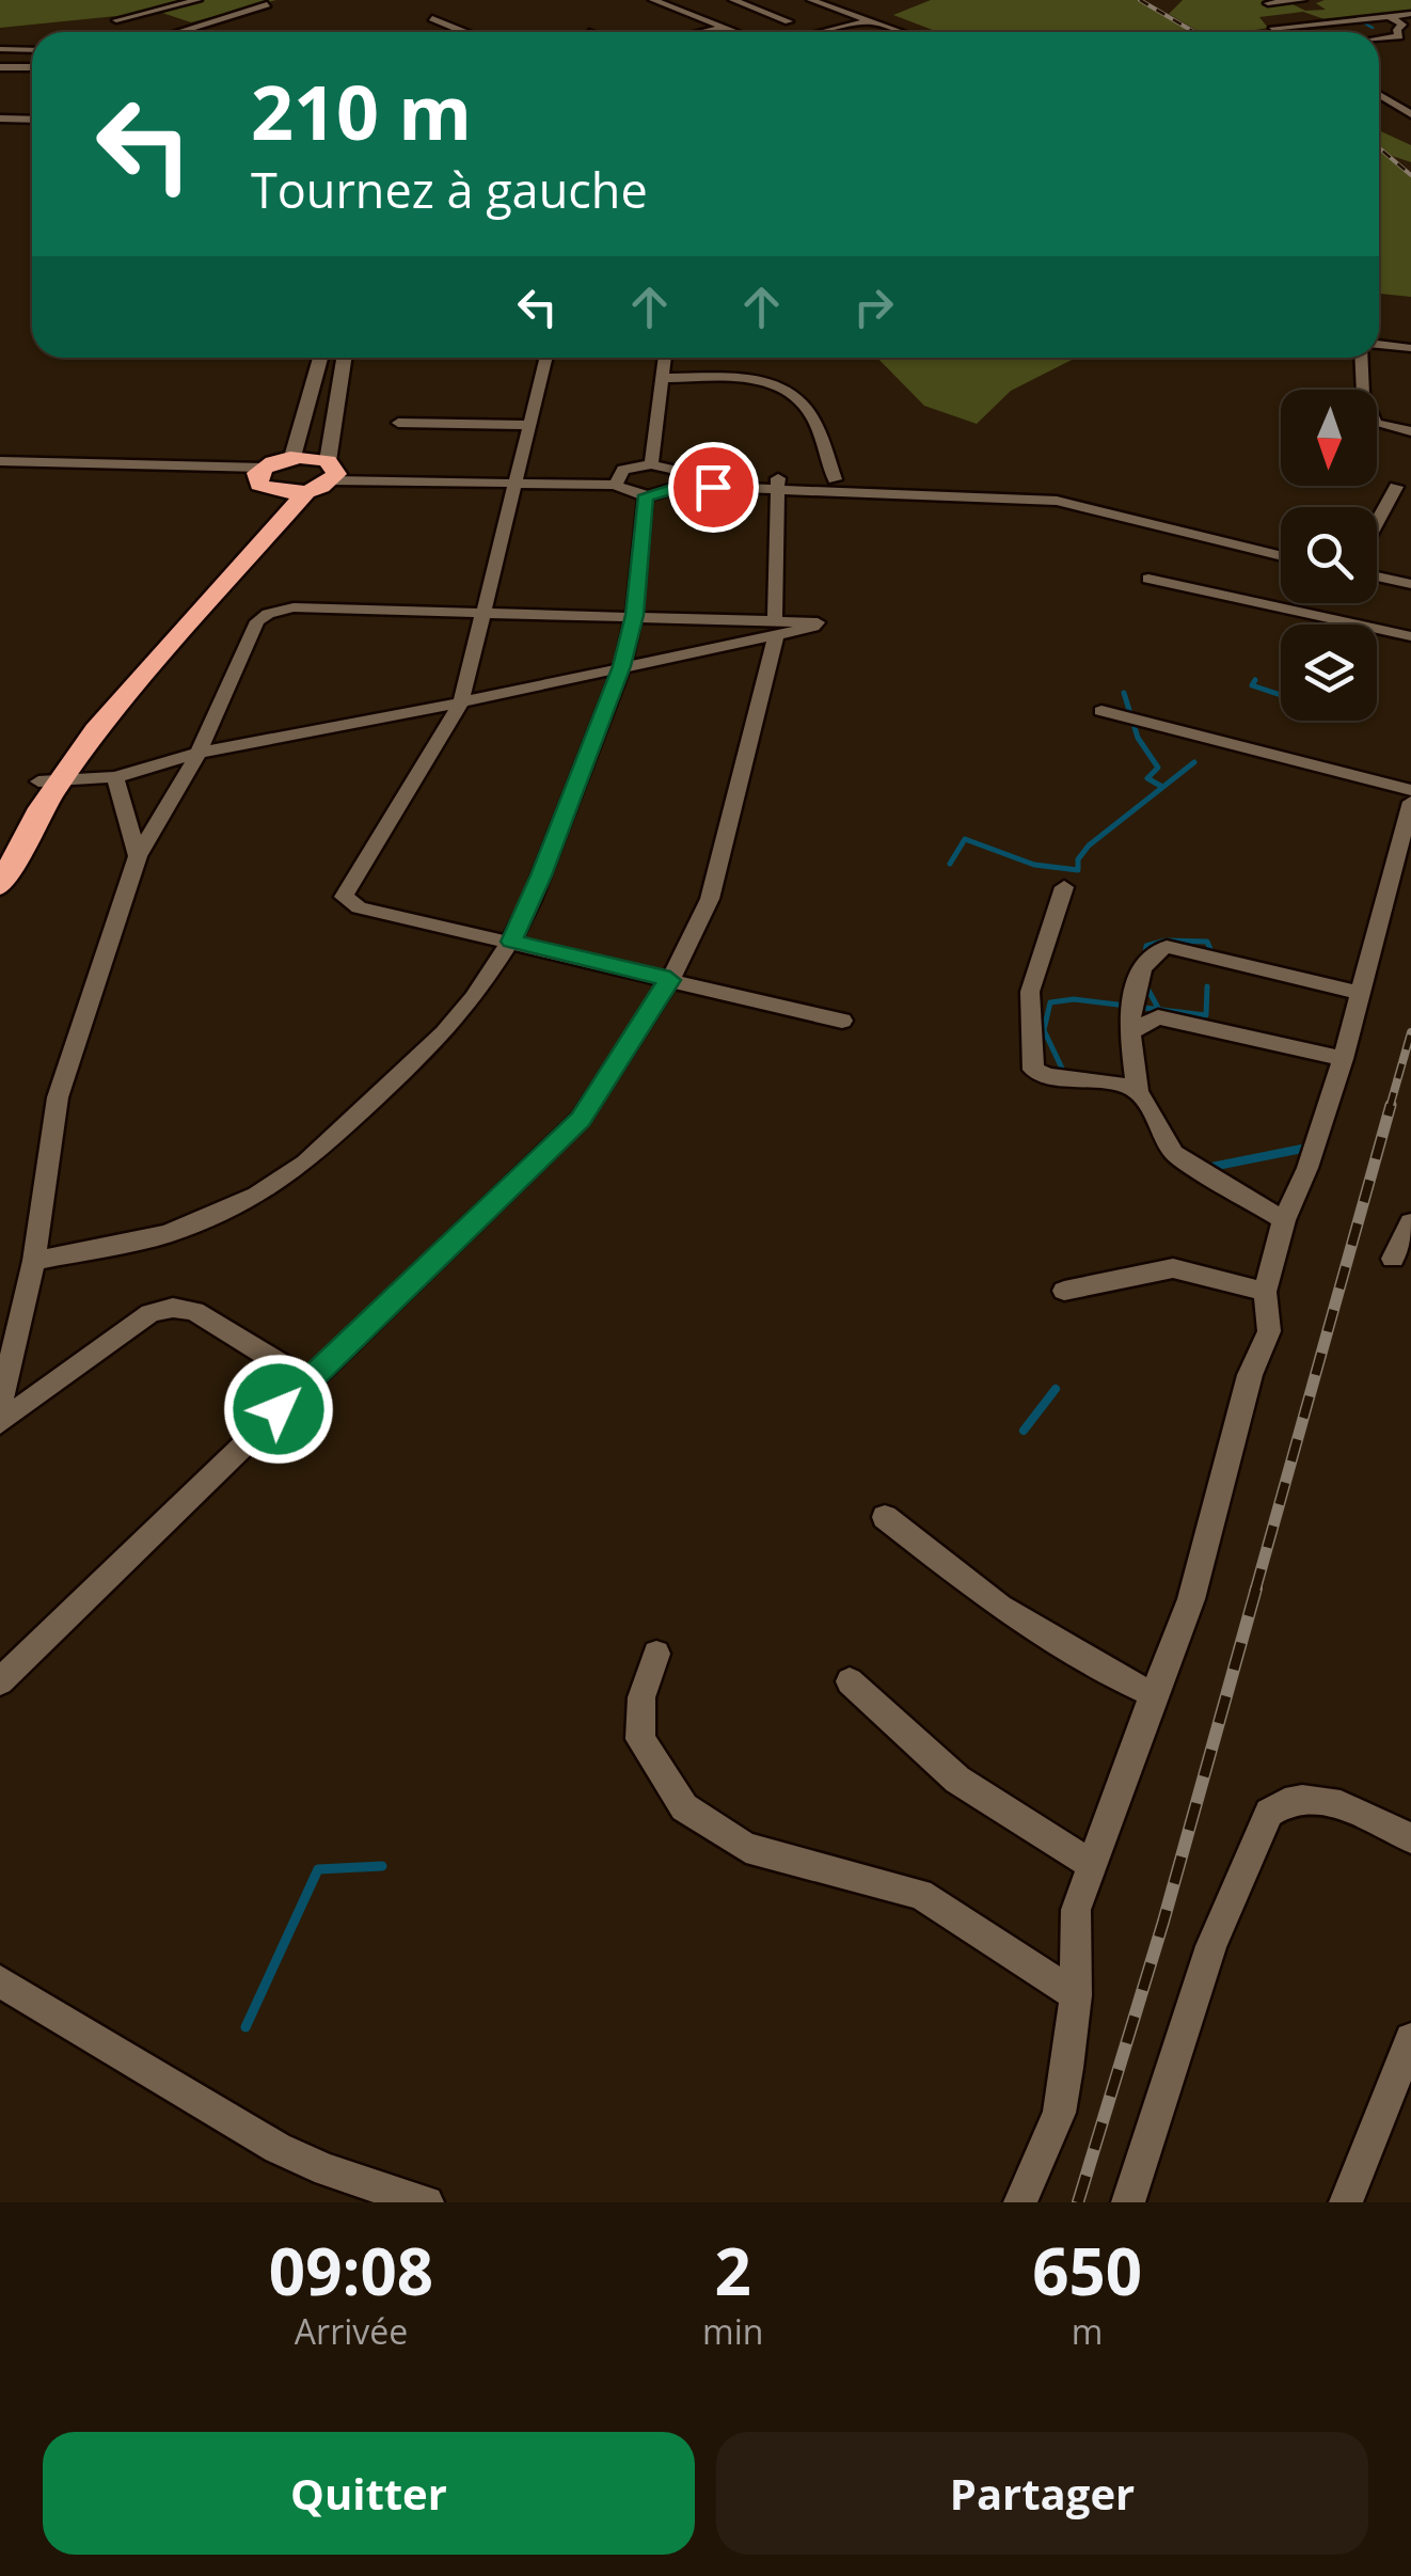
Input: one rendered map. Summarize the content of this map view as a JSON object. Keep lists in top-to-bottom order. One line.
{"north":"bottom","page":{"turn":["210 m","Tournez à gauche"],"eta":["09:08","Arrivée","2","min","650","m"],"buttons":["Quitter","Partager"]}}
